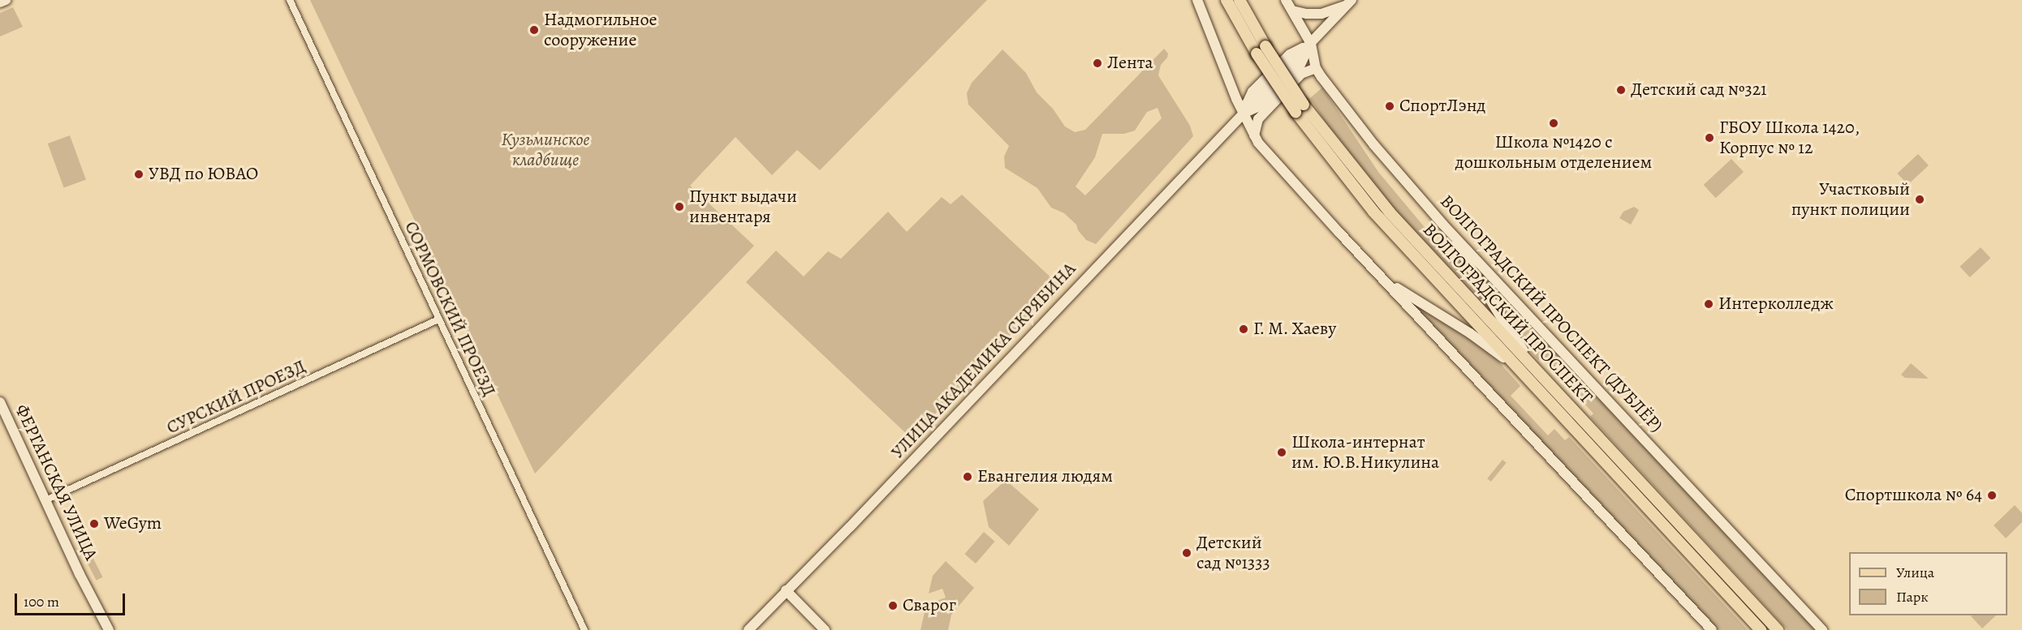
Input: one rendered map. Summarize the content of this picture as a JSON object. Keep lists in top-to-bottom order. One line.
{"streets":{"main road":["ВОЛГОГРАДСКИЙ ПРОСПЕКТ","ВОЛГОГРАДСКИЙ ПРОСПЕКТ (ДУБЛЁР)","УЛИЦА АКАДЕМИКА СКРЯБИНА","ФЕРГАНСКАЯ УЛИЦА"],"street":["СОРМОВСКИЙ ПРОЕЗД","СУРСКИЙ ПРОЕЗД"]},"crossings":[["СОРМОВСКИЙ ПРОЕЗД","СУРСКИЙ ПРОЕЗД"],["ВОЛГОГРАДСКИЙ ПРОСПЕКТ (ДУБЛЁР)","УЛИЦА АКАДЕМИКА СКРЯБИНА"],["СУРСКИЙ ПРОЕЗД","ФЕРГАНСКАЯ УЛИЦА"]],"parks":["Кузьминское кладбище"],"places":["Надмогильное сооружение","Лента","Детский сад №321","СпортЛэнд","Школа №1420 с дошкольным отделением","ГБОУ Школа 1420, Корпус № 12","УВД по ЮВАО","Участковый пункт полиции","Пункт выдачи инвентаря","Интерколледж","Г. М. Хаеву","Школа-интернат им. Ю.В.Никулина","Евангелия людям","Спортшкола № 64","WeGym","Детский сад №1333","Сварог"],"legend":["Улица","Парк"],"scale_bar":"100 m"}
